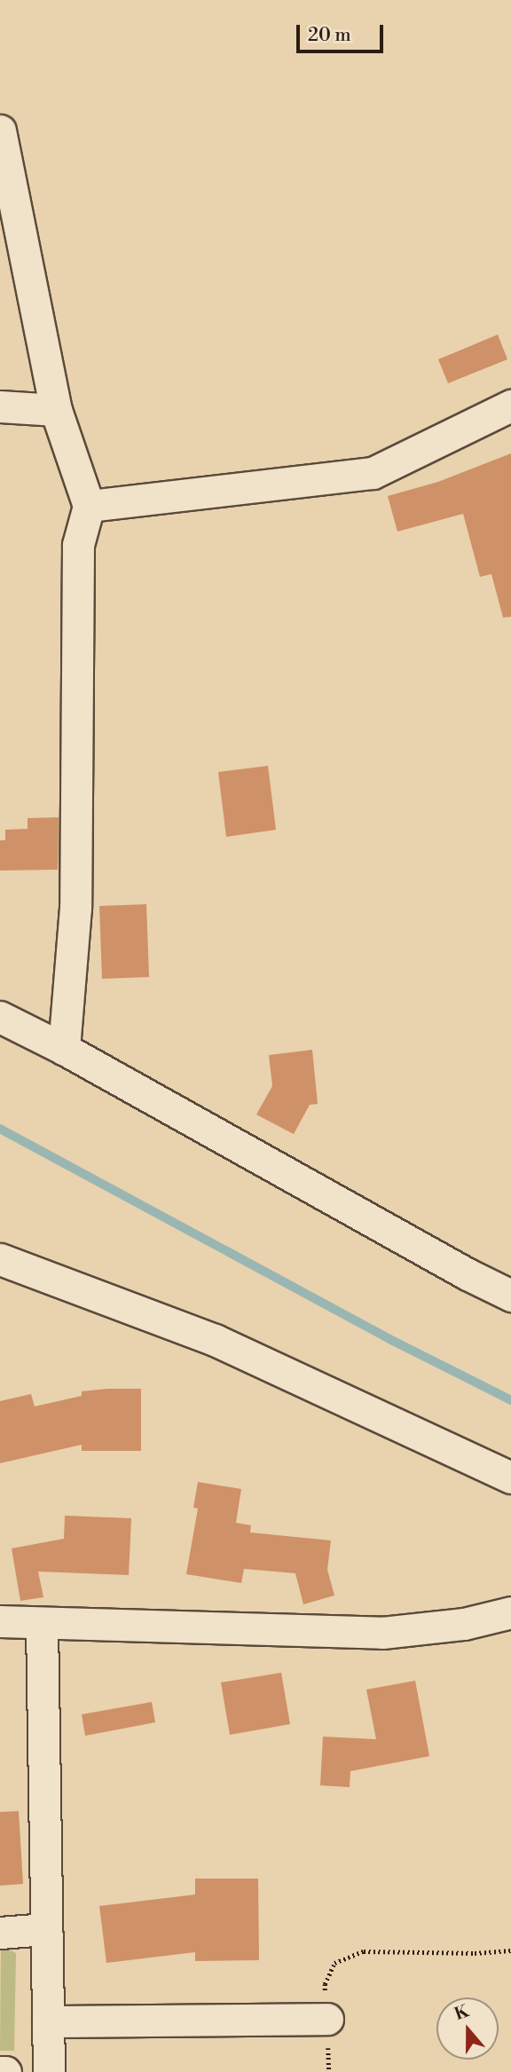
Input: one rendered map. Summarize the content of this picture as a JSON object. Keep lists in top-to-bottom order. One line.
{"scale_bar":"20 m","north":"top"}
